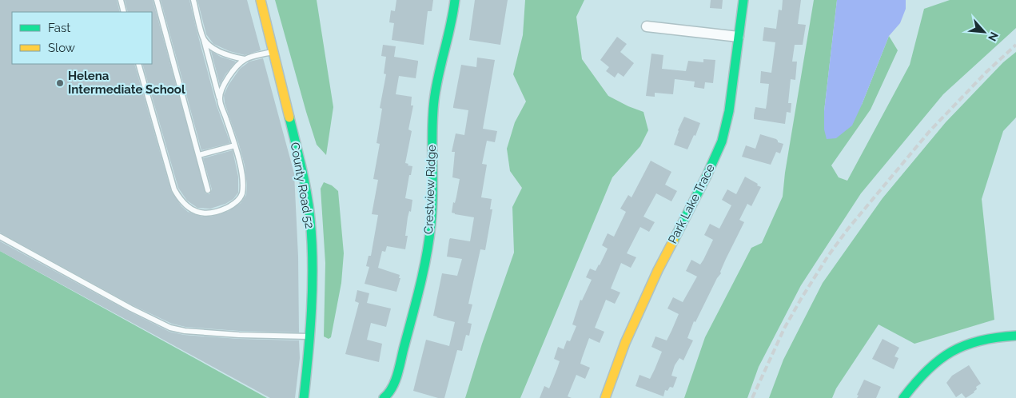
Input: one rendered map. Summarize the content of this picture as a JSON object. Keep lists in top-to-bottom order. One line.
{"streets":{"street":["County Road 52","Crestview Ridge","Park Lake Trace"]},"places":["Helena Intermediate School"],"legend":["Fast","Slow"],"north":"bottom right"}
